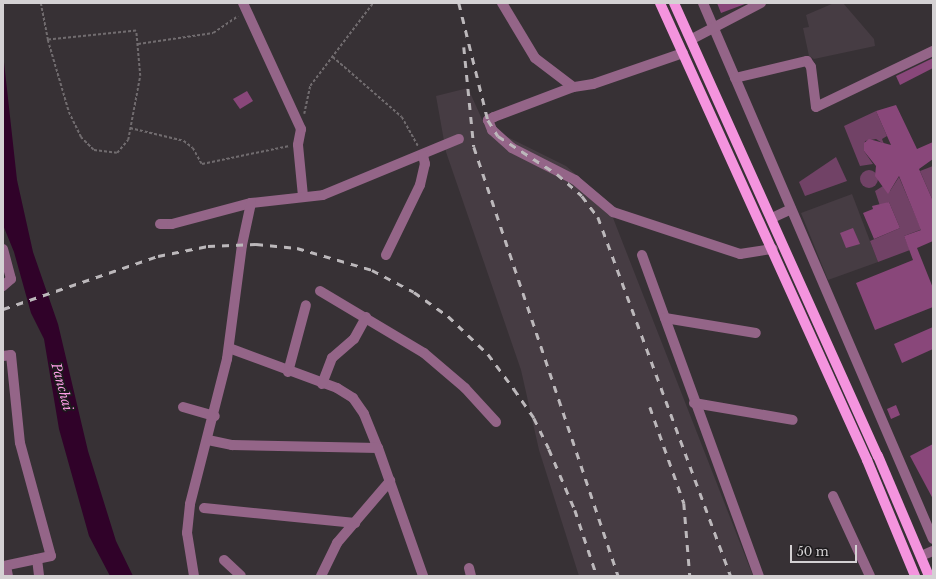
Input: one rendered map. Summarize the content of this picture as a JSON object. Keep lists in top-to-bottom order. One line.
{"water":["Panchai"],"scale_bar":"50 m"}
